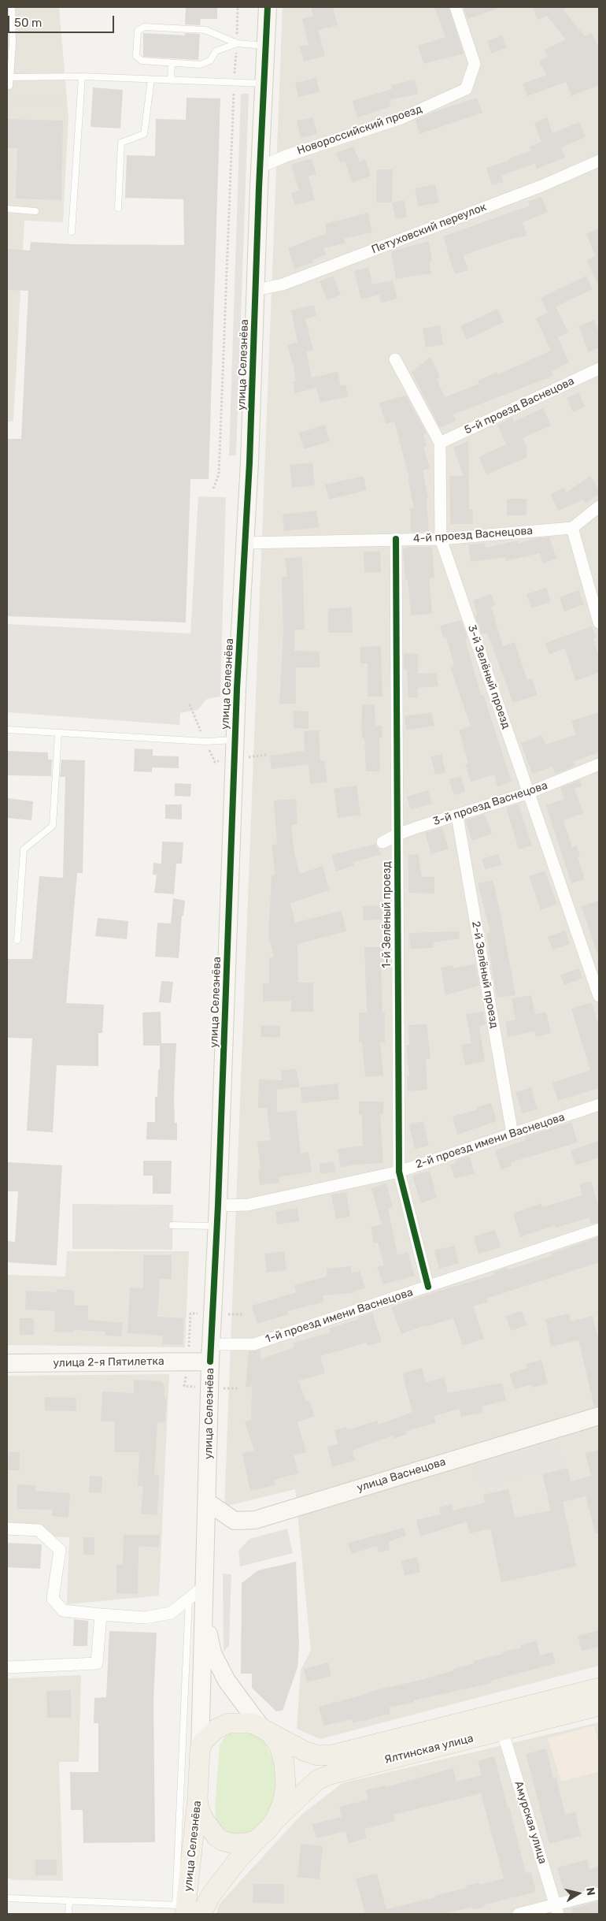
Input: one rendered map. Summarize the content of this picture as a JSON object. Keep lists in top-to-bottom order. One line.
{"streets":{"main road":["улица Селезнёва","Ялтинская улица"],"street":["Новороссийский проезд","Петуховский переулок","5-й проезд Васнецова","4-й проезд Васнецова","3-й Зелёный проезд","3-й проезд Васнецова","1-й Зелёный проезд","2-й Зелёный проезд","2-й проезд имени Васнецова","1-й проезд имени Васнецова","улица 2-я Пятилетка","улица Васнецова","Амурская улица"]},"crossings":[["Новороссийский проезд","улица Селезнёва"],["Петуховский переулок","улица Селезнёва"],["улица Селезнёва","4-й проезд Васнецова"],["улица Селезнёва","2-й проезд имени Васнецова"],["улица Селезнёва","1-й проезд имени Васнецова"],["улица Селезнёва","улица 2-я Пятилетка"],["улица Селезнёва","улица Васнецова"],["улица Селезнёва","Ялтинская улица"],["5-й проезд Васнецова","3-й Зелёный проезд"],["4-й проезд Васнецова","3-й Зелёный проезд"],["4-й проезд Васнецова","1-й Зелёный проезд"],["3-й Зелёный проезд","3-й проезд Васнецова"],["3-й проезд Васнецова","1-й Зелёный проезд"],["3-й проезд Васнецова","2-й Зелёный проезд"],["1-й Зелёный проезд","2-й проезд имени Васнецова"],["1-й Зелёный проезд","1-й проезд имени Васнецова"],["2-й Зелёный проезд","2-й проезд имени Васнецова"],["1-й проезд имени Васнецова","улица 2-я Пятилетка"],["Ялтинская улица","Амурская улица"]],"scale_bar":"50 m","north":"right"}
